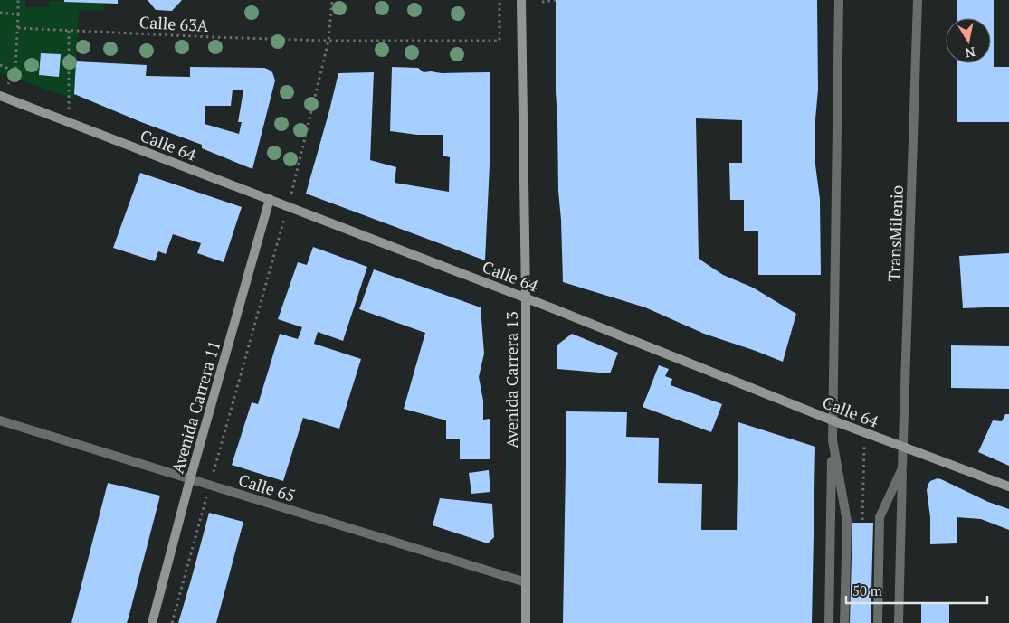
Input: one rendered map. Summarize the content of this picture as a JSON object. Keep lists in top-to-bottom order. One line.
{"streets":{"main road":["Calle 64","Avenida Carrera 13","Avenida Carrera 11"],"street":["TransMilenio","Calle 65"],"path":["Calle 63A"]},"crossings":[["Calle 64","TransMilenio"],["Calle 64","Avenida Carrera 13"],["Calle 64","Avenida Carrera 11"],["Avenida Carrera 13","Calle 65"],["Avenida Carrera 11","Calle 65"]],"scale_bar":"50 m","north":"bottom"}
